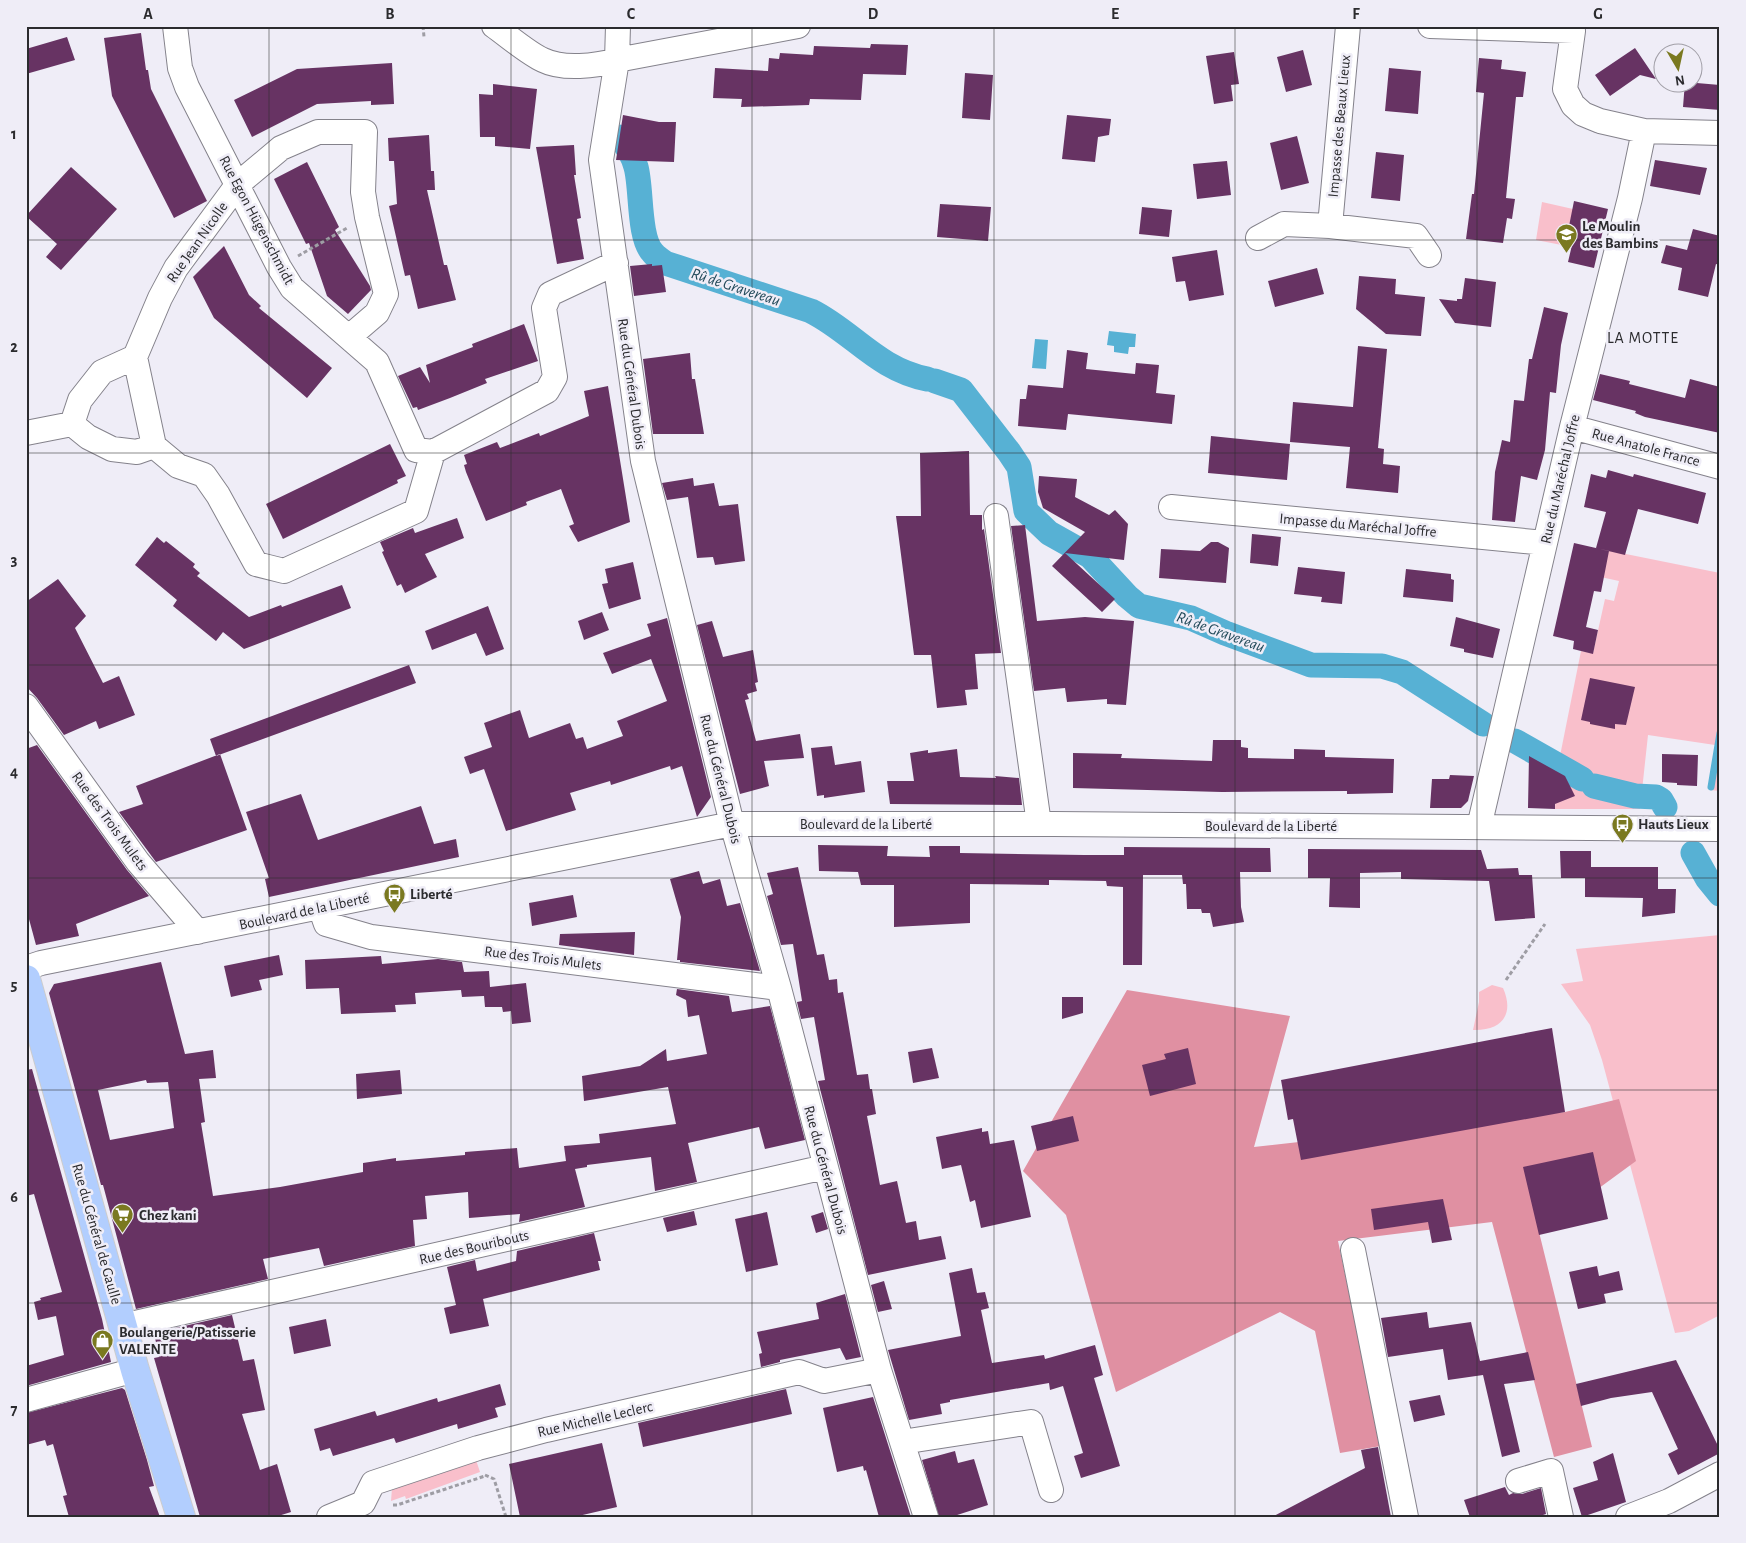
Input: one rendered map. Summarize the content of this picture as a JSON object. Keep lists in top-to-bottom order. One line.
{"streets":{"main road":["Rue du Général de Gaulle"],"street":["Impasse des Beaux Lieux","Rue Egon Hügenschmidt","Rue Jean Nicolle","Rue du Général Dubois","Rue Anatole France","Rue du Maréchal Joffre","Impasse du Maréchal Joffre","Rue des Trois Mulets","Boulevard de la Liberté","Rue des Bouribouts","Rue Michelle Leclerc"]},"crossings":[["Rue Egon Hügenschmidt","Rue Jean Nicolle"],["Rue du Général Dubois","Rue des Trois Mulets"],["Rue du Général Dubois","Boulevard de la Liberté"],["Rue du Général Dubois","Rue des Bouribouts"],["Rue du Général Dubois","Rue Michelle Leclerc"],["Rue Anatole France","Rue du Maréchal Joffre"],["Rue du Maréchal Joffre","Impasse du Maréchal Joffre"],["Rue du Maréchal Joffre","Boulevard de la Liberté"],["Rue des Trois Mulets","Boulevard de la Liberté"],["Rue du Général de Gaulle","Rue des Bouribouts"]],"districts":["LA MOTTE"],"water":["Rû de Gravereau"],"places":{"school or university":["Le Moulin des Bambins"],"bus stop":["Hauts Lieux","Liberté"],"supermarket":["Chez kani"],"shop":["Boulangerie/Patisserie VALENTE"]},"north":"bottom","grid":{"columns":["A","B","C","D","E","F","G"],"rows":["1","2","3","4","5","6","7"]}}
